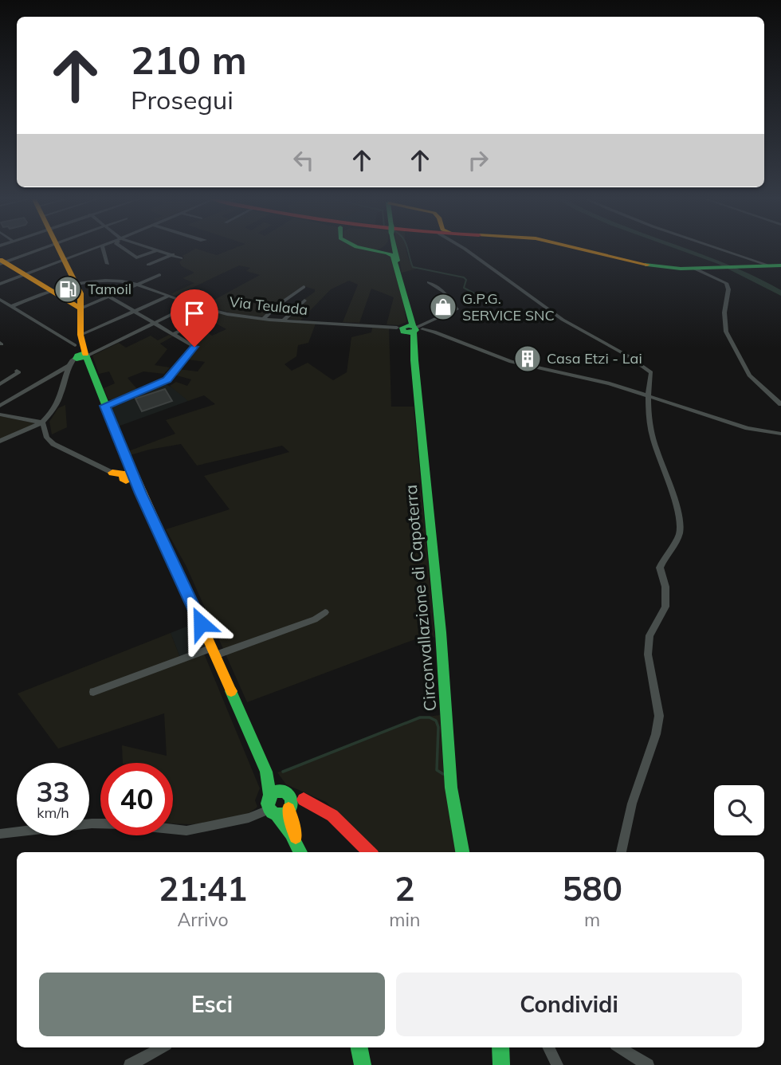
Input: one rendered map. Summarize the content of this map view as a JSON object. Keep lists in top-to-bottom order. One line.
{"streets":{"street":["Via Teulada","Circonvallazione di Capoterra"]},"crossings":[["Via Teulada","Circonvallazione di Capoterra"]],"places":{"fuel station":["Tamoil"],"shop":["G.P.G. SERVICE SNC"],"building":["Casa Etzi - Lai"]},"page":{"turn":["210 m","Prosegui"],"speed":"33 km/h","limit":"40","eta":["21:41","Arrivo","2","min","580","m"],"buttons":["Esci","Condividi"]}}
